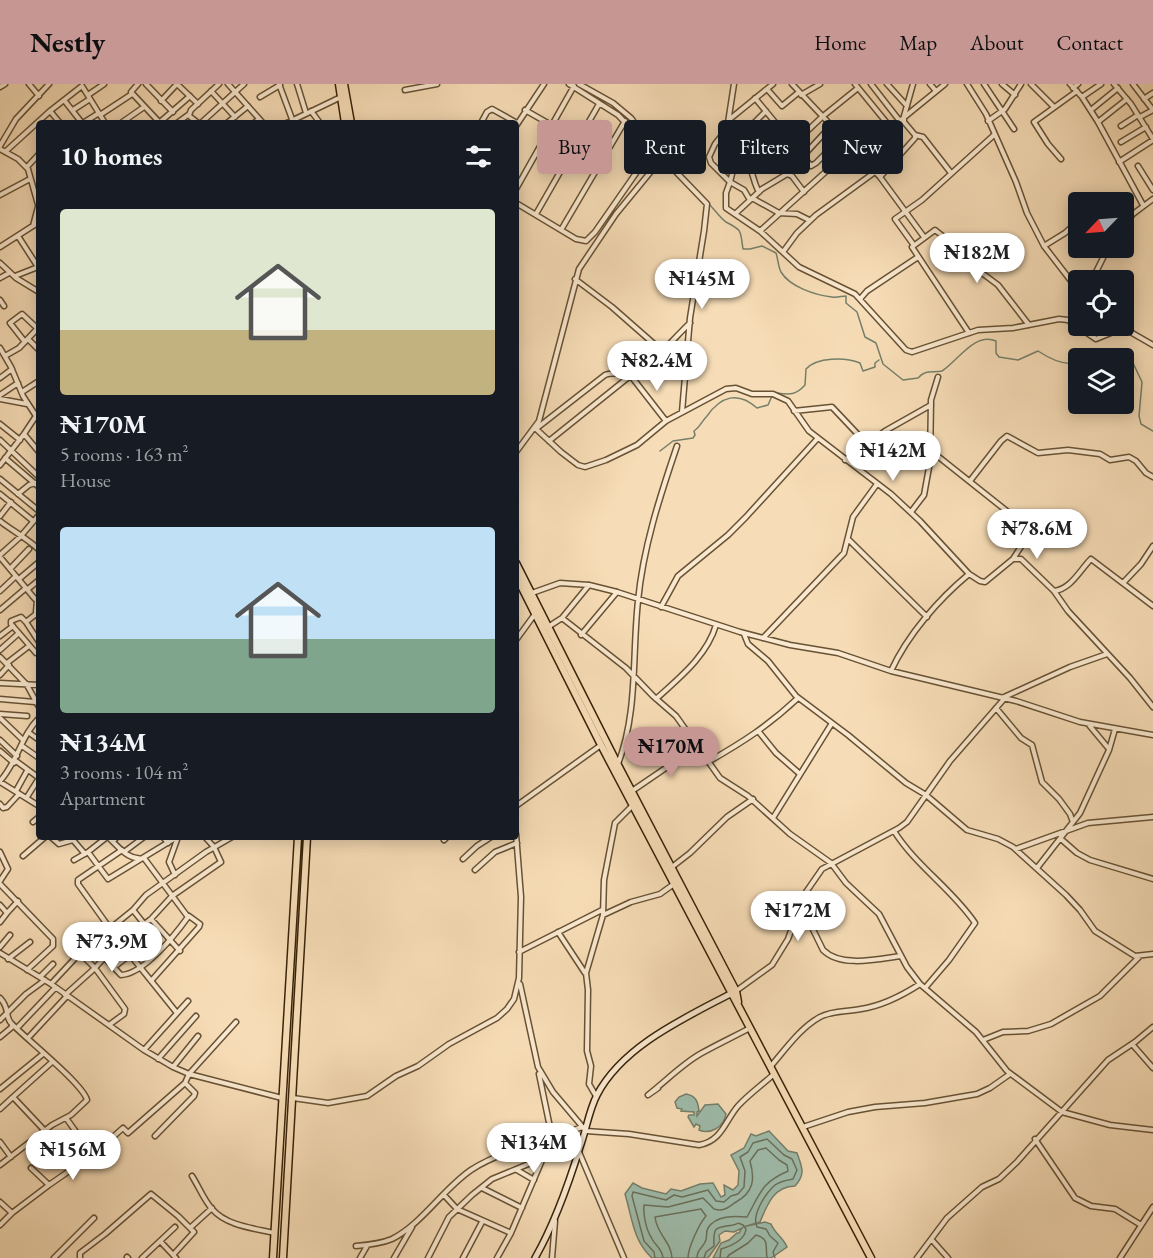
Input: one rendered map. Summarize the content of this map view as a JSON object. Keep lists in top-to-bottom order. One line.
{"north":"bottom left","page":{"header":"Nestly","nav":["Home","Map","About","Contact"],"chip":["Buy","Rent","Filters","New"],"heading":"10 homes","list":[{"name":"₦170M","note":"5 rooms · 163 m² · House"},{"name":"₦134M","note":"3 rooms · 104 m² · Apartment"}],"price":["₦182M","₦145M","₦82.4M","₦142M","₦78.6M","₦170M","₦172M","₦73.9M","₦134M","₦156M"]}}
